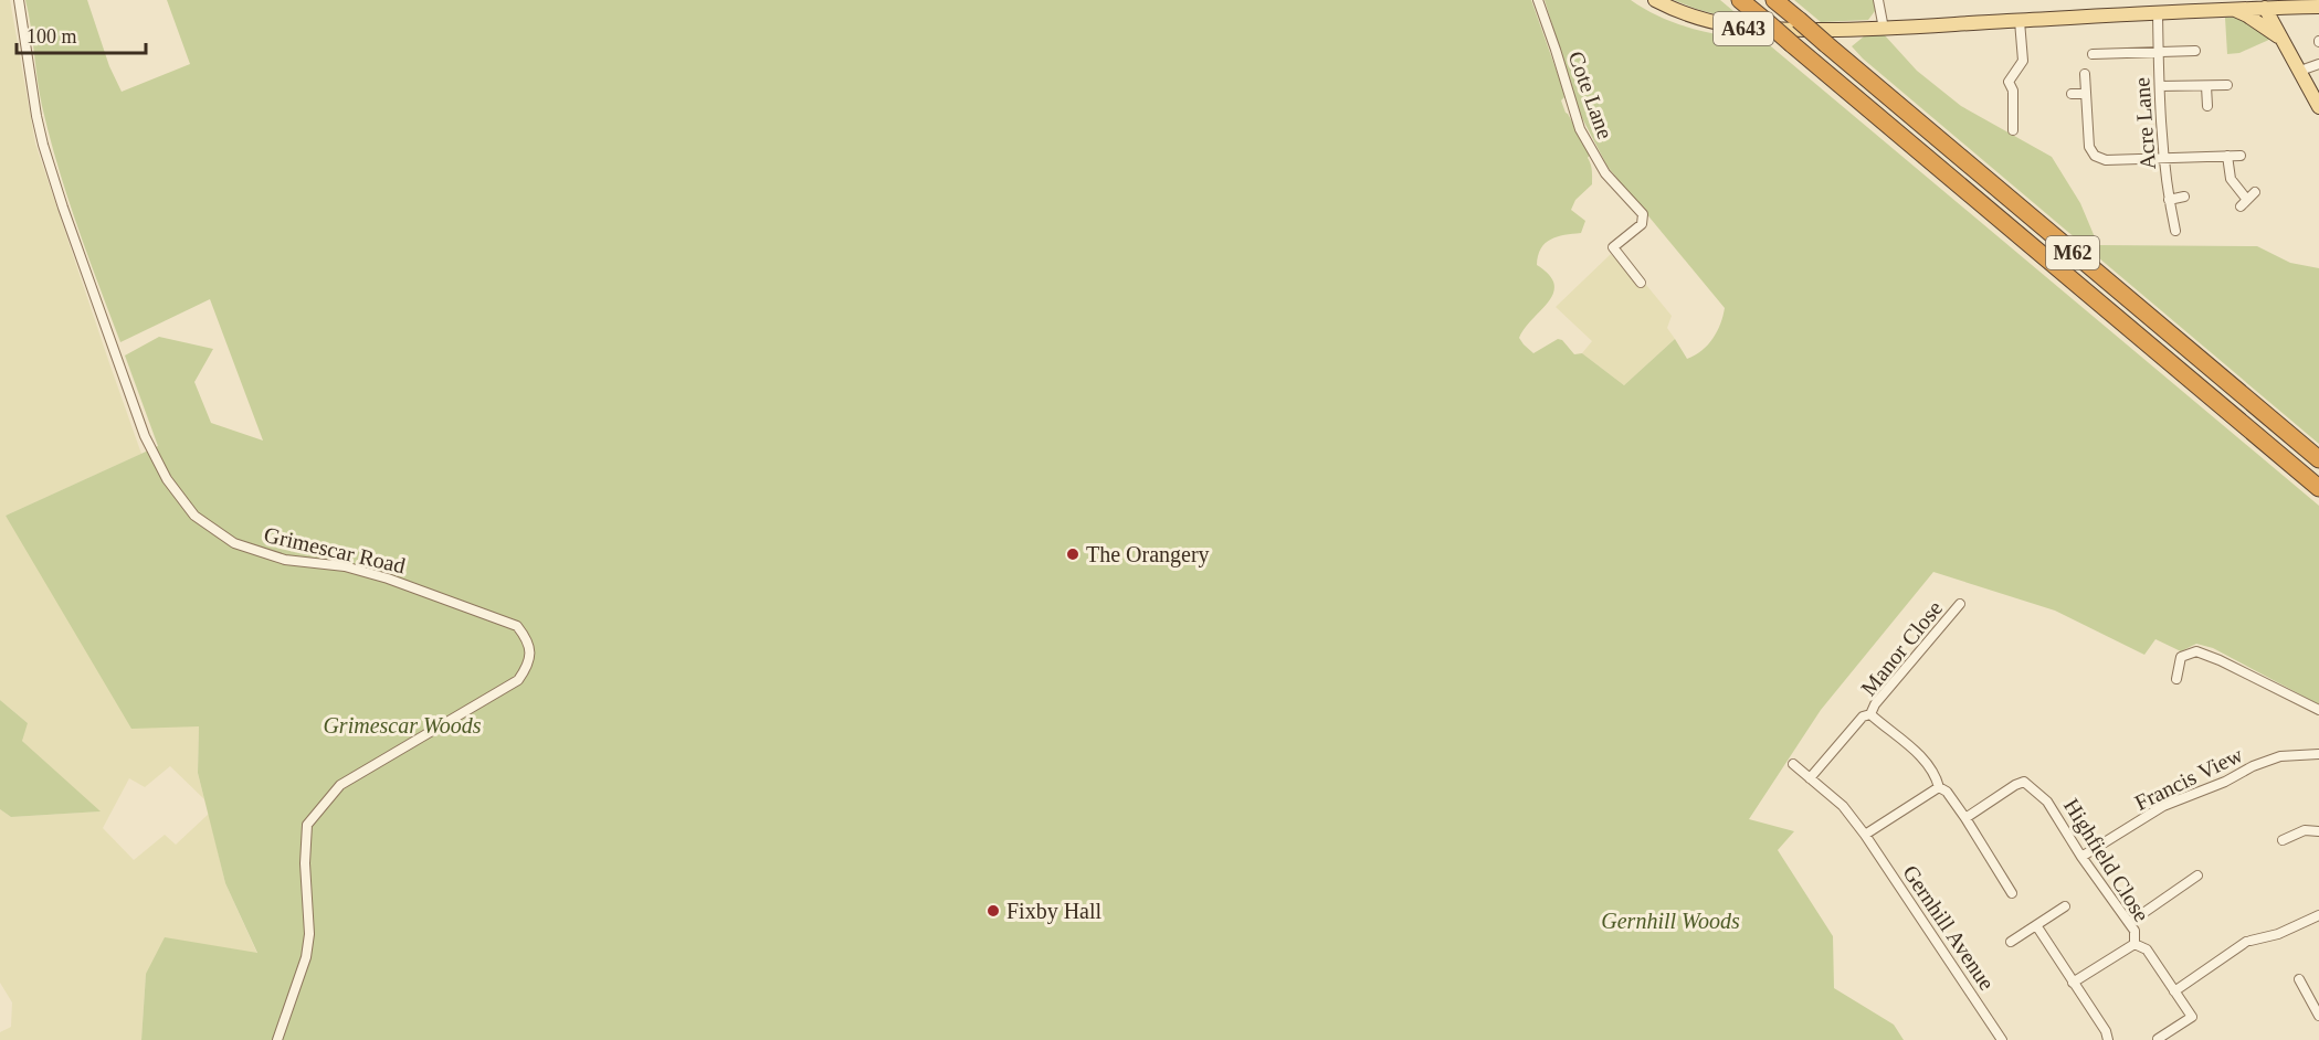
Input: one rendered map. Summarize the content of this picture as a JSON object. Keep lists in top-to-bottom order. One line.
{"streets":{"highway":["M62"],"main road":["A643"],"street":["Cote Lane","Acre Lane","Grimescar Road","Manor Close","Francis View","Highfield Close","Gernhill Avenue"]},"crossings":[["A643","Acre Lane"],["Manor Close","Gernhill Avenue"],["Francis View","Highfield Close"]],"parks":["Grimescar Woods","Gernhill Woods"],"places":["The Orangery","Fixby Hall"],"scale_bar":"100 m"}
